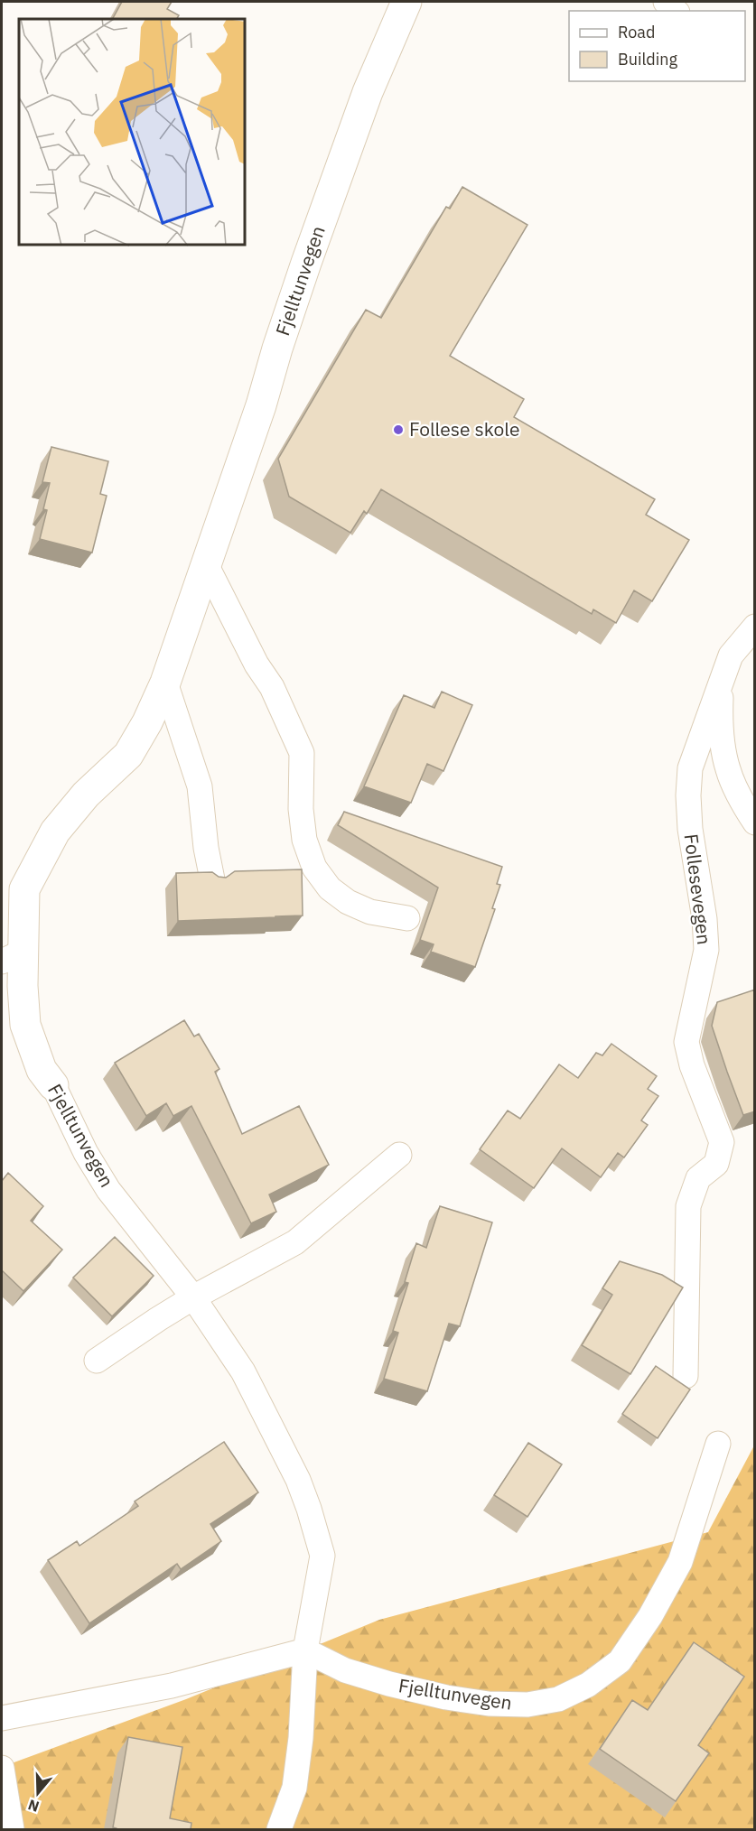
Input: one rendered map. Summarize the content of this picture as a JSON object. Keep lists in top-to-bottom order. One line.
{"streets":{"street":["Fjelltunvegen"],"lane":["Follesevegen"]},"places":["Follese skole"],"legend":["Road","Building"],"north":"bottom"}
